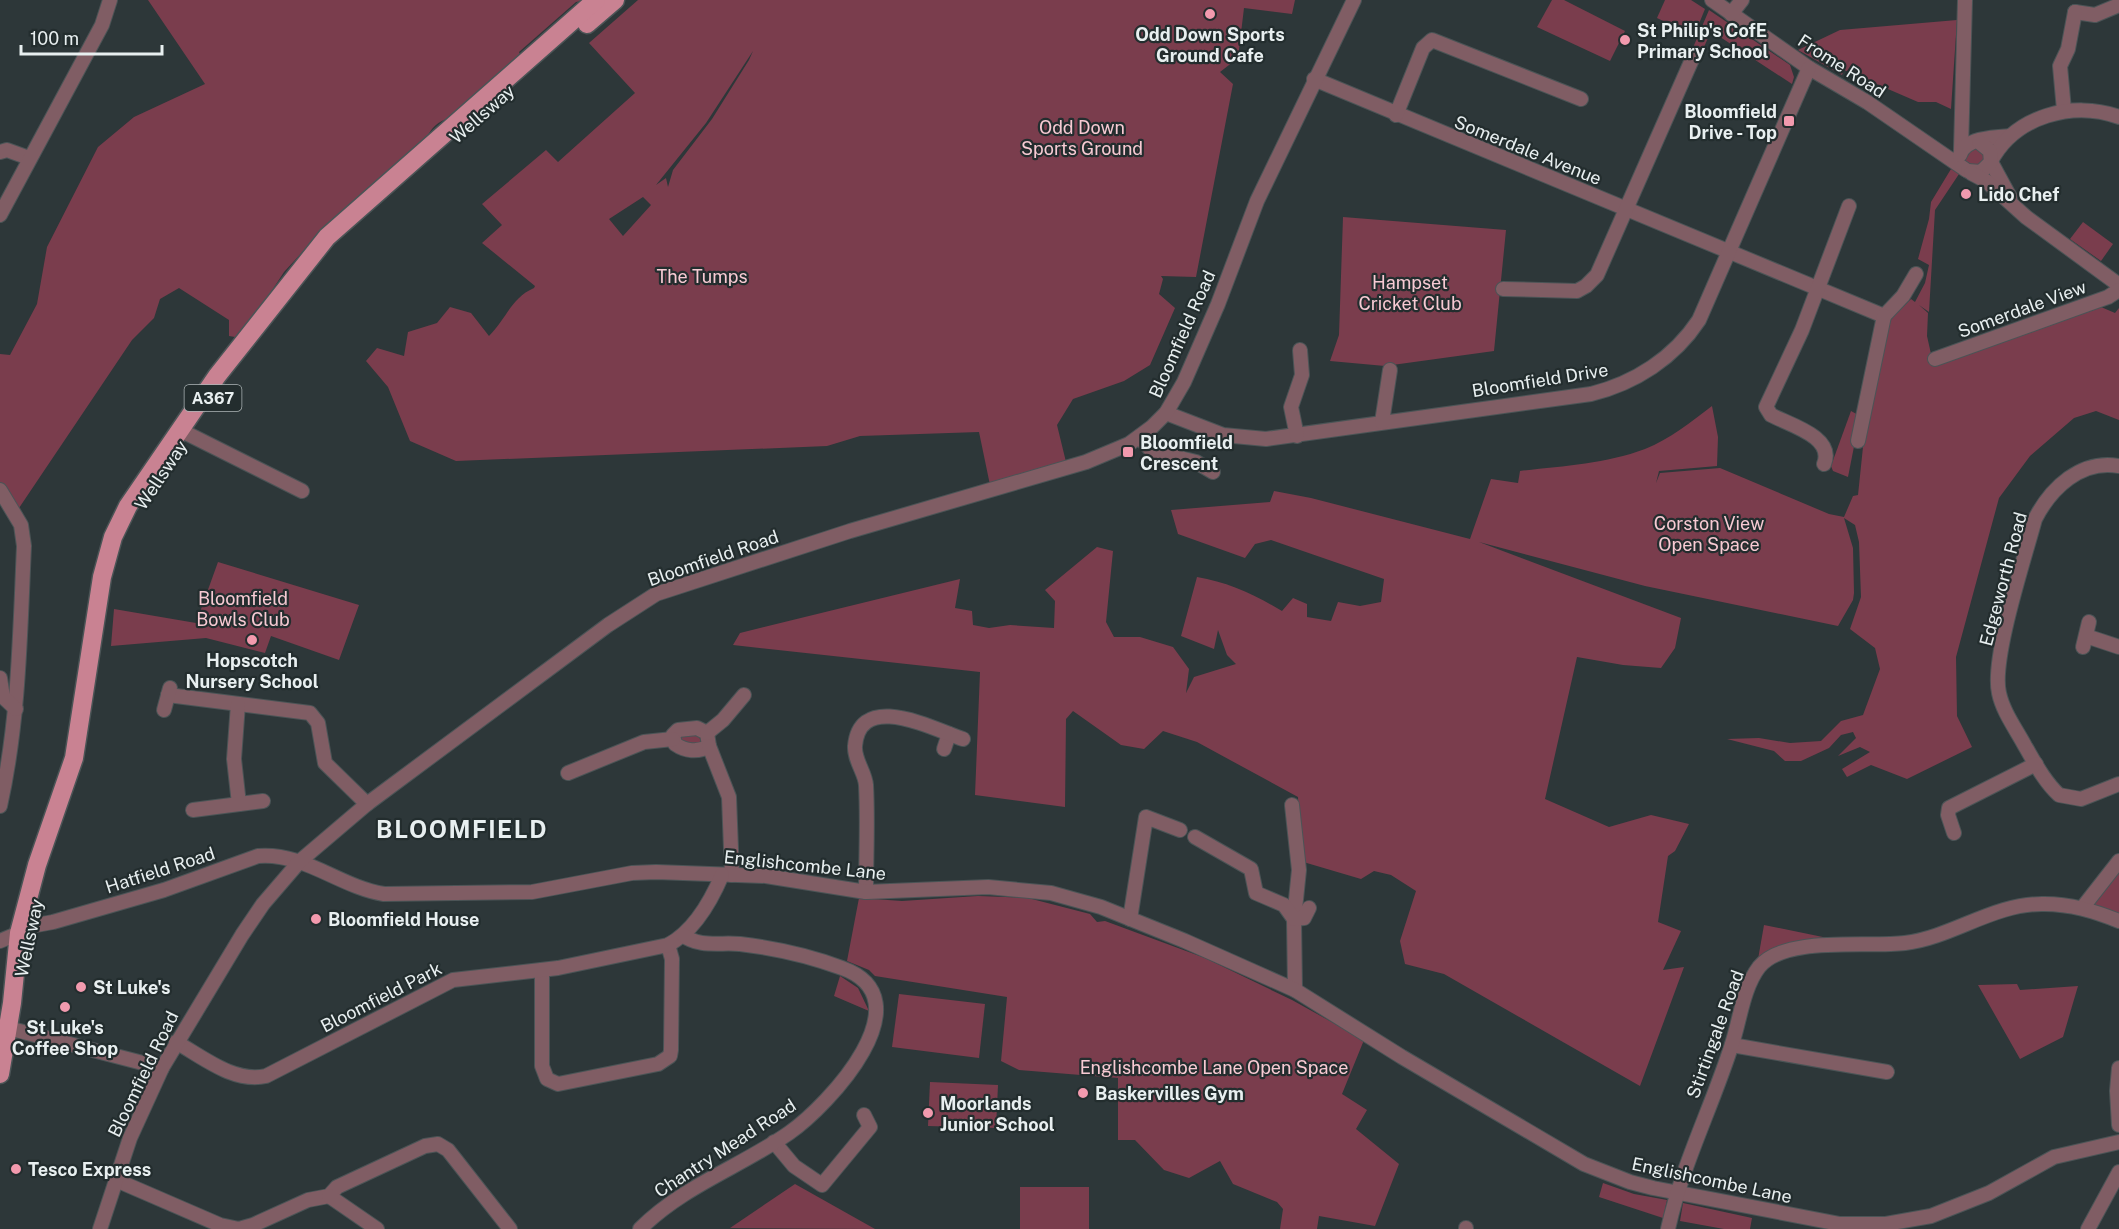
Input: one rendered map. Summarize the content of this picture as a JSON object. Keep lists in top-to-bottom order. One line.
{"streets":{"main road":["Wellsway","A367"],"street":["Frome Road","Somerdale Avenue","Somerdale View","Bloomfield Road","Bloomfield Drive","Edgeworth Road","Englishcombe Lane","Hatfield Road","Bloomfield Park","Stirtingale Road","Chantry Mead Road"]},"crossings":[["Frome Road","Bloomfield Drive"],["Wellsway","Hatfield Road"],["Somerdale Avenue","Bloomfield Road"],["Somerdale Avenue","Bloomfield Drive"],["Bloomfield Road","Bloomfield Drive"],["Bloomfield Road","Englishcombe Lane"],["Bloomfield Road","Hatfield Road"],["Bloomfield Road","Bloomfield Park"],["Englishcombe Lane","Hatfield Road"],["Englishcombe Lane","Bloomfield Park"],["Englishcombe Lane","Stirtingale Road"],["Bloomfield Park","Chantry Mead Road"]],"districts":["BLOOMFIELD"],"parks":["Odd Down Sports Ground","The Tumps","Hampset Cricket Club","Corston View Open Space","Bloomfield Bowls Club","Englishcombe Lane Open Space"],"places":{"other":["Odd Down Sports Ground Cafe","St Philip's CofE Primary School","Lido Chef","Hopscotch Nursery School","Bloomfield House","St Luke's","St Luke's Coffee Shop","Baskervilles Gym","Moorlands Junior School","Tesco Express"],"transit":["Bloomfield Drive - Top","Bloomfield Crescent"]},"scale_bar":"100 m"}
